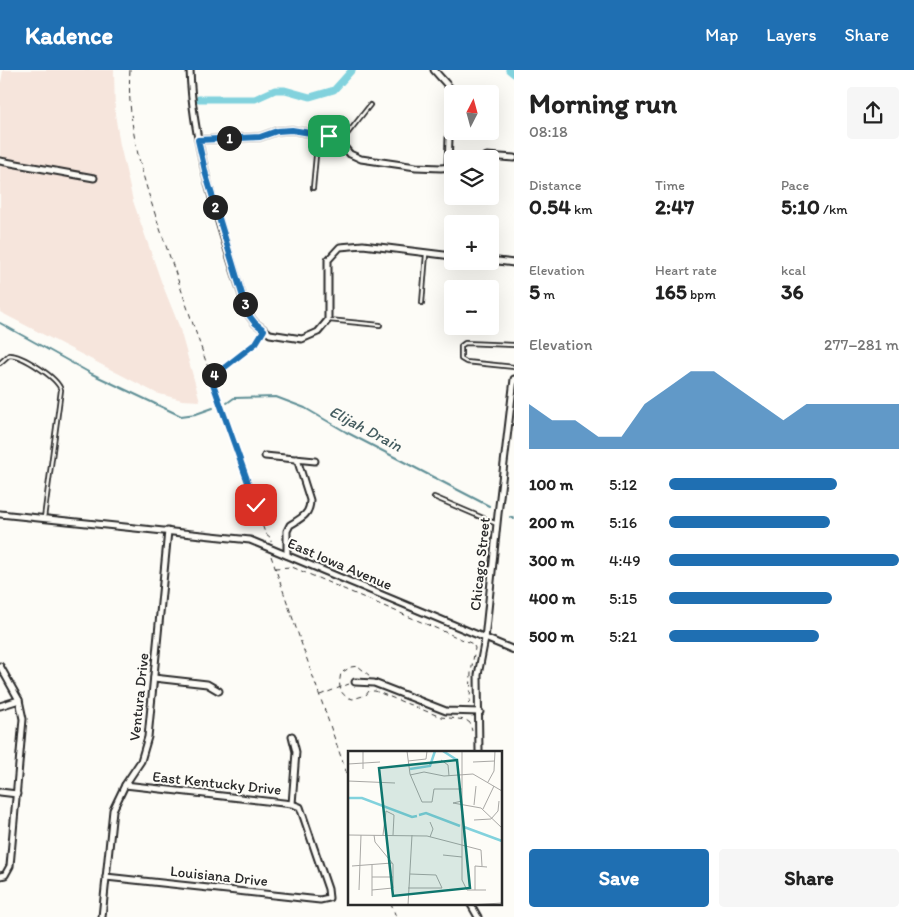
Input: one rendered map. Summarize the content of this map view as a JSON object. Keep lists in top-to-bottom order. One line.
{"streets":{"street":["East Iowa Avenue","Chicago Street","Ventura Drive","East Kentucky Drive","Louisiana Drive"]},"crossings":[["East Iowa Avenue","Chicago Street"],["East Iowa Avenue","Ventura Drive"],["Ventura Drive","East Kentucky Drive"],["Ventura Drive","Louisiana Drive"],["East Kentucky Drive","Louisiana Drive"]],"water":["Elijah Drain"],"north":"top","page":{"header":"Kadence","nav":["Map","Layers","Share"],"heading":["Morning run","08:18"],"map_buttons":["+","−"],"pins":["1","2","3","4"],"stats":[["Distance","0.54 km"],["Time","2:47"],["Pace","5:10 /km"],["Elevation","5 m"],["Heart rate","165 bpm"],["kcal","36"]],"chart":["Elevation","277–281 m"],"list":[{"name":"100 m","note":"5:12"},{"name":"200 m","note":"5:16"},{"name":"300 m","note":"4:49"},{"name":"400 m","note":"5:15"},{"name":"500 m","note":"5:21"}],"buttons":["Save","Share"]}}
